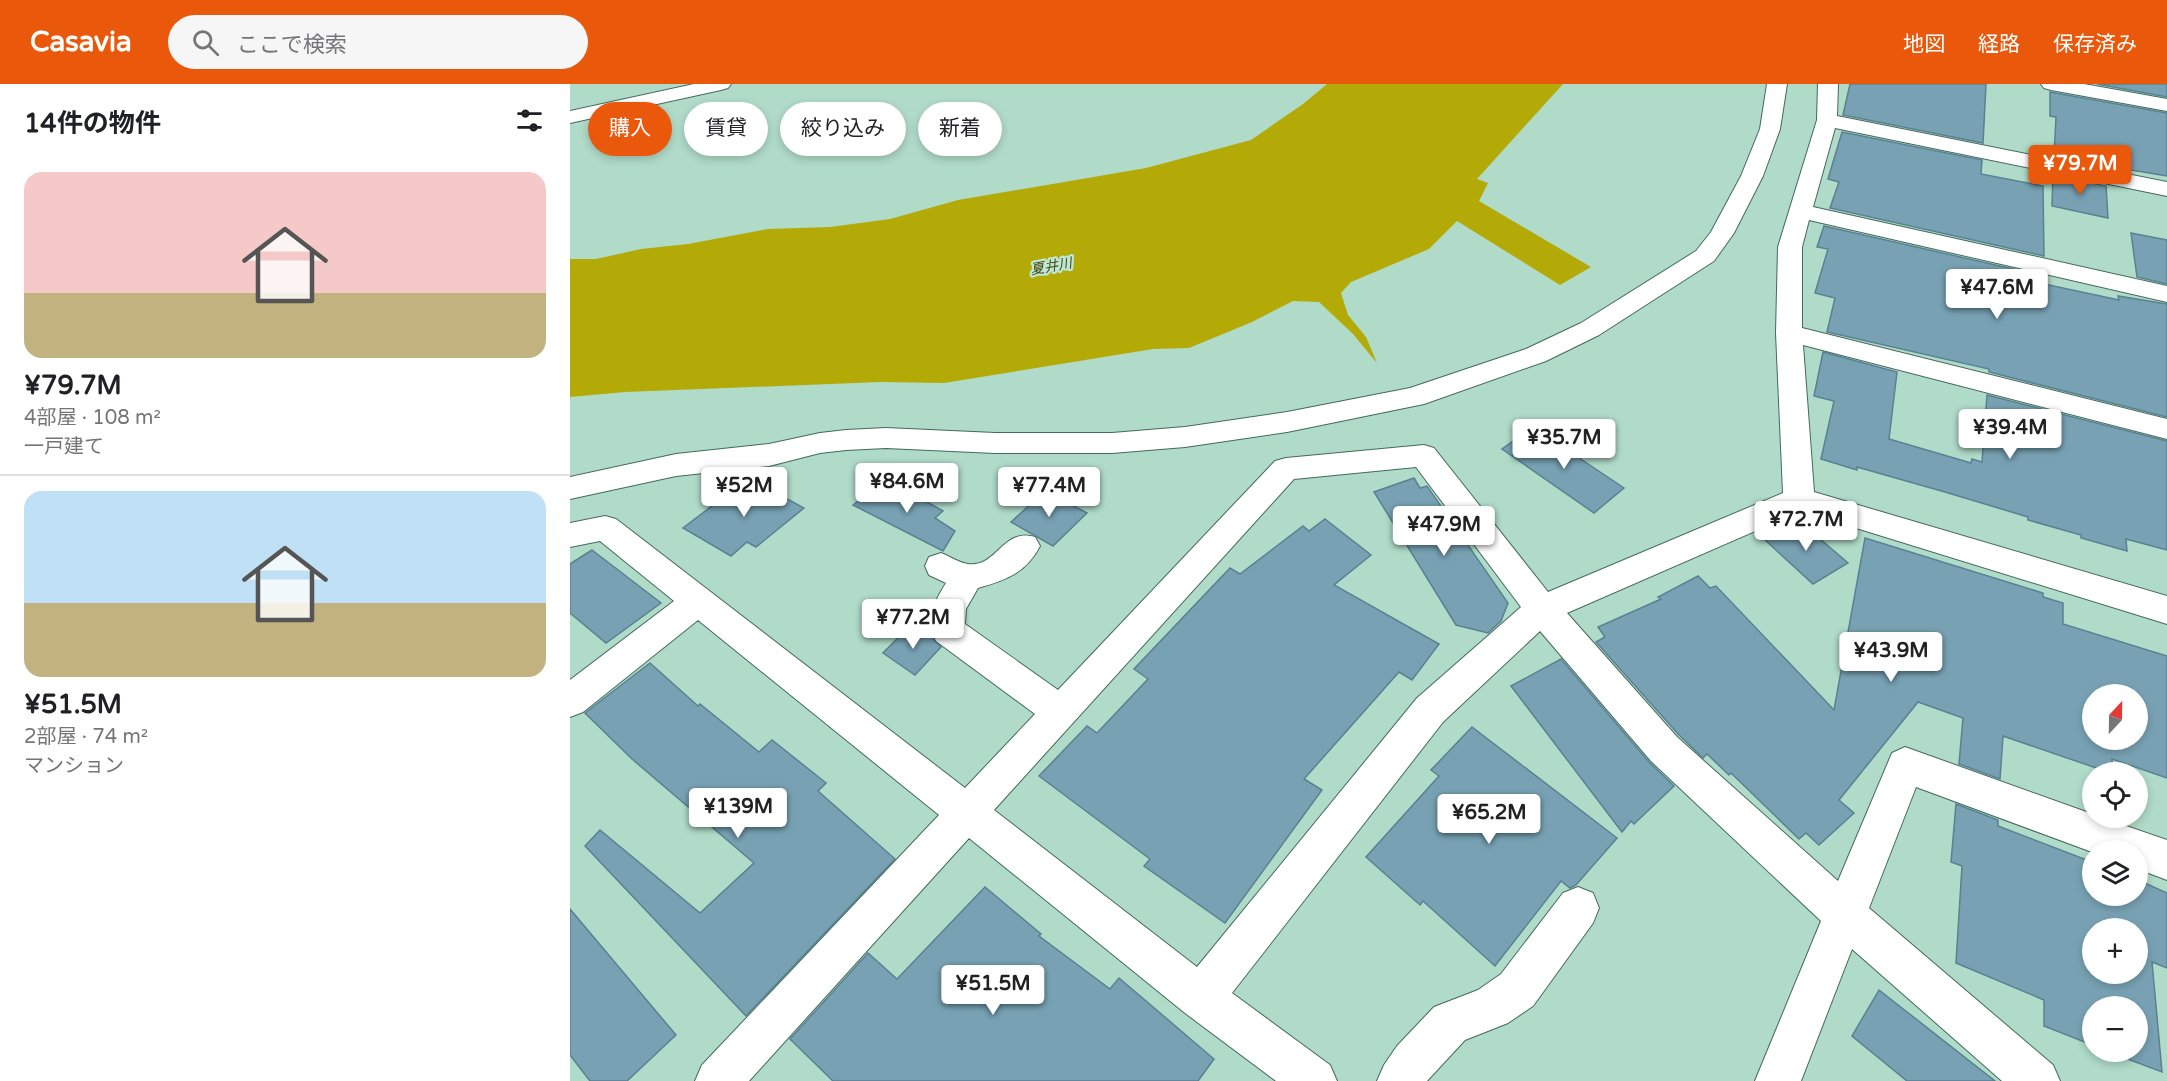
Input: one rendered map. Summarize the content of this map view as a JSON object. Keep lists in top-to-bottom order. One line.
{"water":["夏井川"],"north":"top","page":{"header":"Casavia","search":"ここで検索","nav":["地図","経路","保存済み"],"heading":"14件の物件","chip":["購入","賃貸","絞り込み","新着"],"price":["¥79.7M","¥47.6M","¥39.4M","¥35.7M","¥84.6M","¥52M","¥77.4M","¥72.7M","¥47.9M","¥77.2M","¥43.9M","¥139M","¥65.2M","¥51.5M"],"list":[{"name":"¥79.7M","note":"4部屋 · 108 m² · 一戸建て"},{"name":"¥51.5M","note":"2部屋 · 74 m² · マンション"}],"map_buttons":["+","−"]}}
